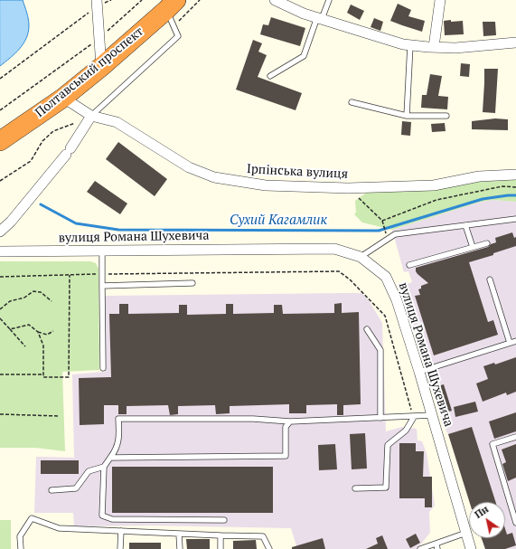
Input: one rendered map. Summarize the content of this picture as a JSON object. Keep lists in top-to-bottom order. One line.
{"streets":{"highway":["Полтавський проспект"],"street":["Ірпінська вулиця","вулиця Романа Шухевича"]},"crossings":[["Полтавський проспект","Ірпінська вулиця"]],"water":["Сухий Кагамлик"],"north":"top left"}
